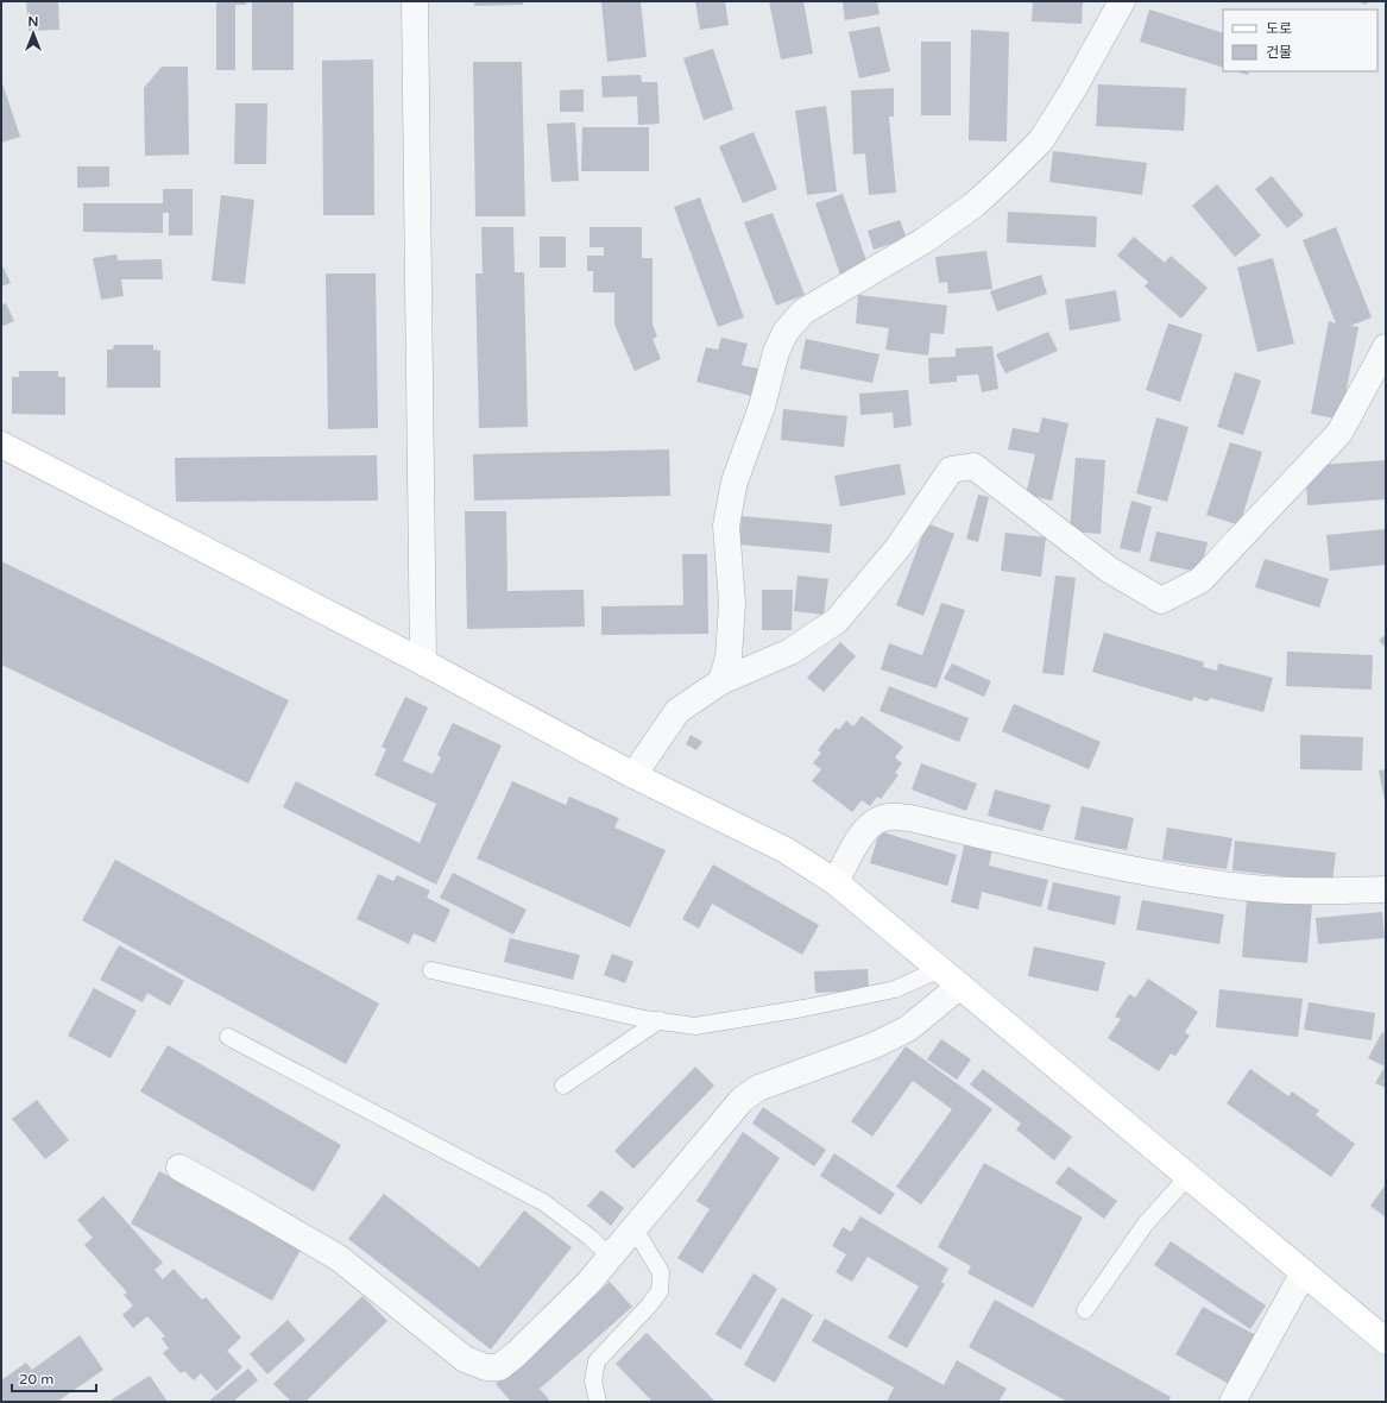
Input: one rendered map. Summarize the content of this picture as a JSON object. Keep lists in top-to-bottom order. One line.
{"legend":["도로","건물"],"scale_bar":"20 m","north":"top"}
